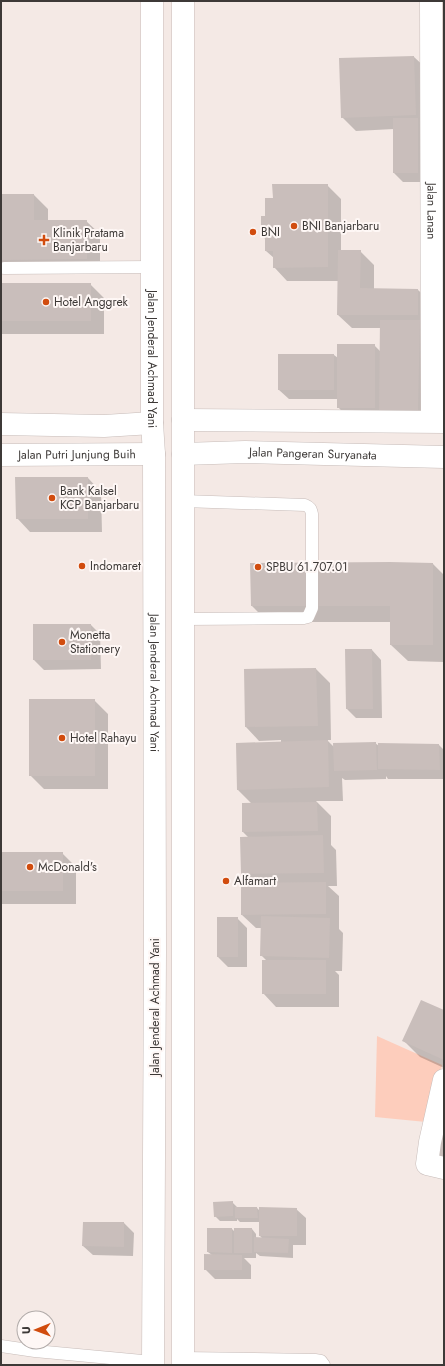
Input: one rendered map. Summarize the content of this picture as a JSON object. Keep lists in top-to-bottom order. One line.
{"streets":{"main road":["Jalan Lanan","Jalan Jenderal Achmad Yani","Jalan Pangeran Suryanata","Jalan Putri Junjung Buih"]},"crossings":[["Jalan Jenderal Achmad Yani","Jalan Putri Junjung Buih"]],"places":{"other":["BNI Banjarbaru","BNI","Hotel Anggrek","Bank Kalsel KCP Banjarbaru","Indomaret","SPBU 61.707.01","Monetta Stationery","Hotel Rahayu","McDonald's","Alfamart"],"health":["Klinik Pratama Banjarbaru"]},"north":"left"}
